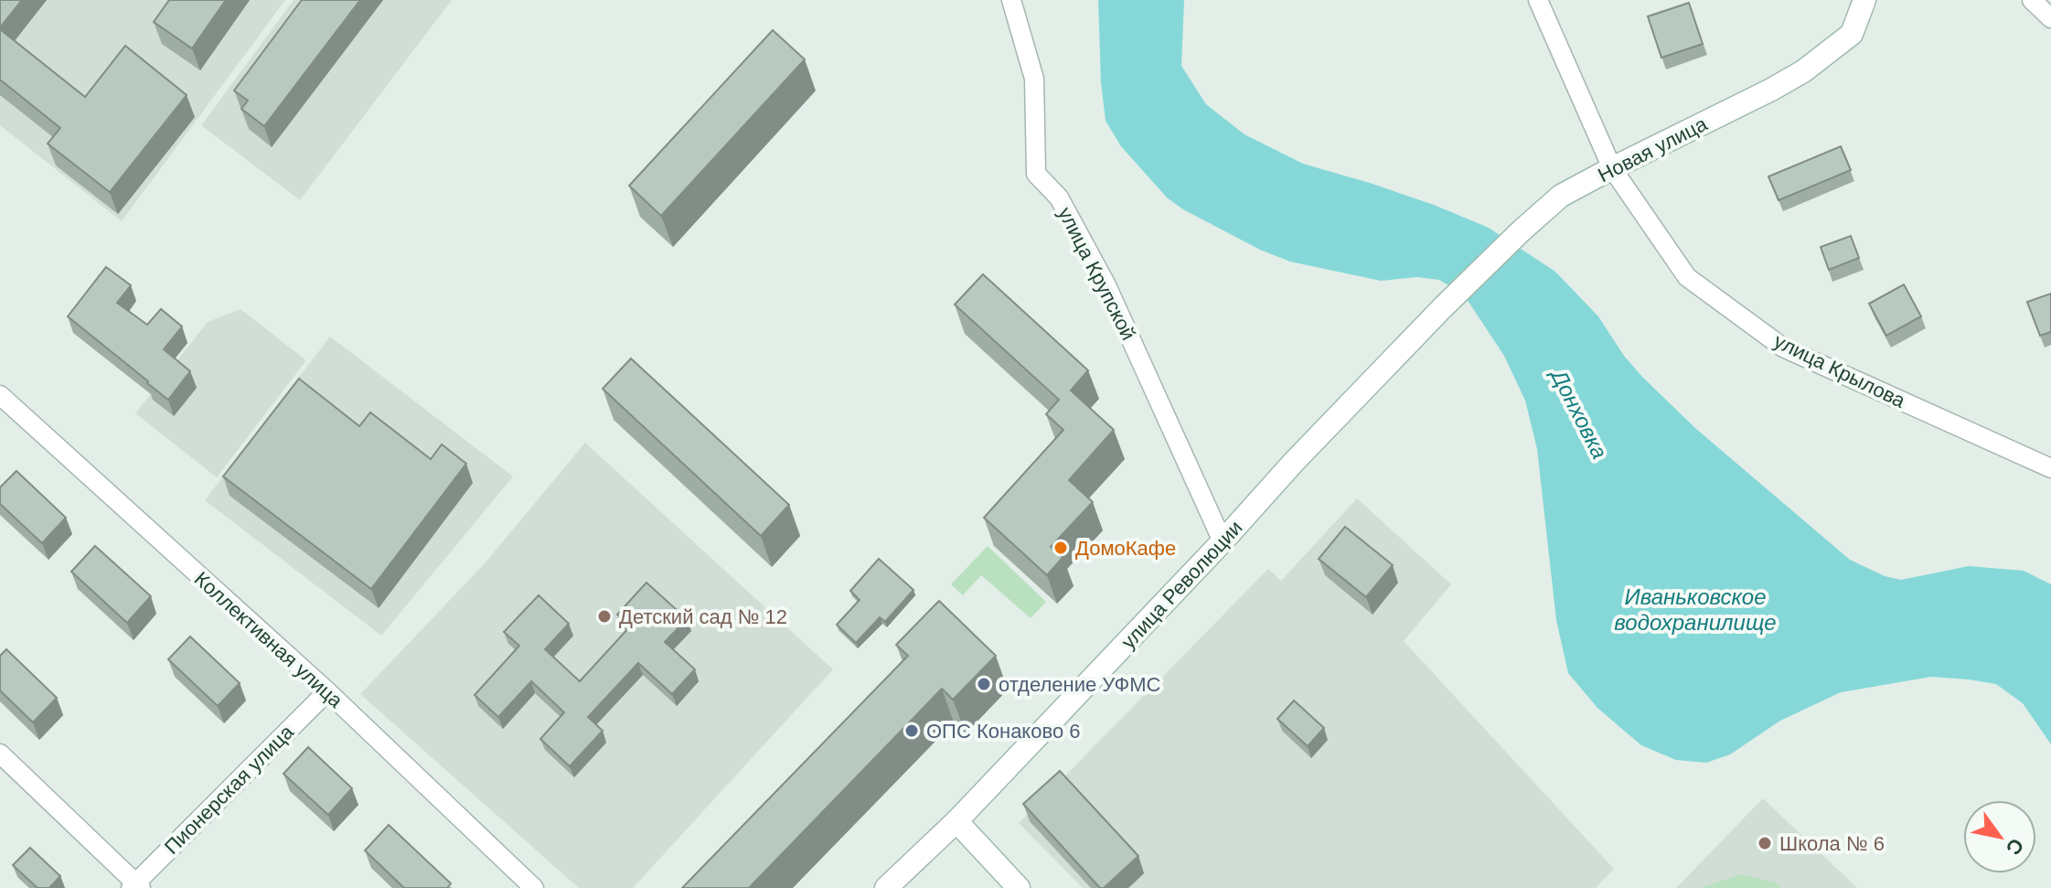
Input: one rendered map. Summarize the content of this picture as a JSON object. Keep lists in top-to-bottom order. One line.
{"streets":{"main road":["Новая улица","улица Революции"],"street":["улица Крупской","улица Крылова","Коллективная улица","Пионерская улица"]},"crossings":[["Новая улица","улица Крылова"],["Новая улица","улица Революции"],["улица Крупской","улица Революции"],["Коллективная улица","Пионерская улица"]],"water":["Донховка","Иваньковское водохранилище"],"places":["ДомоКафе","Детский сад № 12","отделение УФМС","ОПС Конаково 6","Школа № 6"],"north":"bottom right"}
